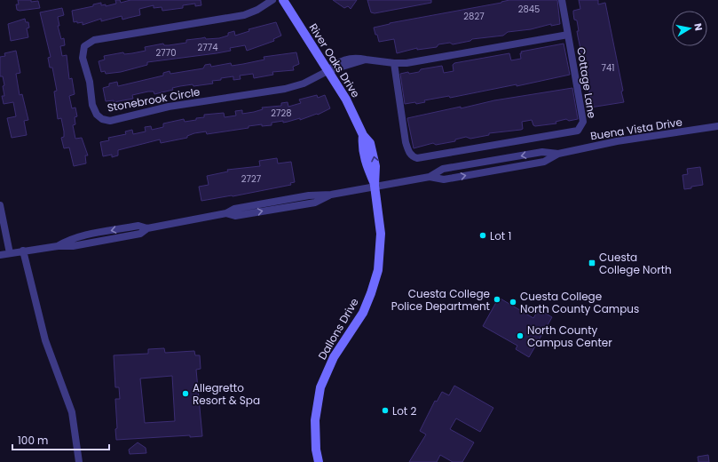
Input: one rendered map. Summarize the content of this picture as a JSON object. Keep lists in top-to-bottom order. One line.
{"streets":{"street":["River Oaks Drive","Cottage Lane","Stonebrook Circle","Buena Vista Drive","Dallons Drive"]},"crossings":[["River Oaks Drive","Cottage Lane"],["River Oaks Drive","Stonebrook Circle"],["River Oaks Drive","Buena Vista Drive"],["River Oaks Drive","Dallons Drive"],["Cottage Lane","Stonebrook Circle"],["Buena Vista Drive","Dallons Drive"]],"places":{"other":["Lot 1","Cuesta College Police Department","Cuesta College North County Campus","North County Campus Center","Allegretto Resort & Spa","Lot 2"],"transit":["Cuesta College North"]},"house_numbers":["2845","2827","2774","2770","741","2728","2727"],"scale_bar":"100 m","north":"right"}
